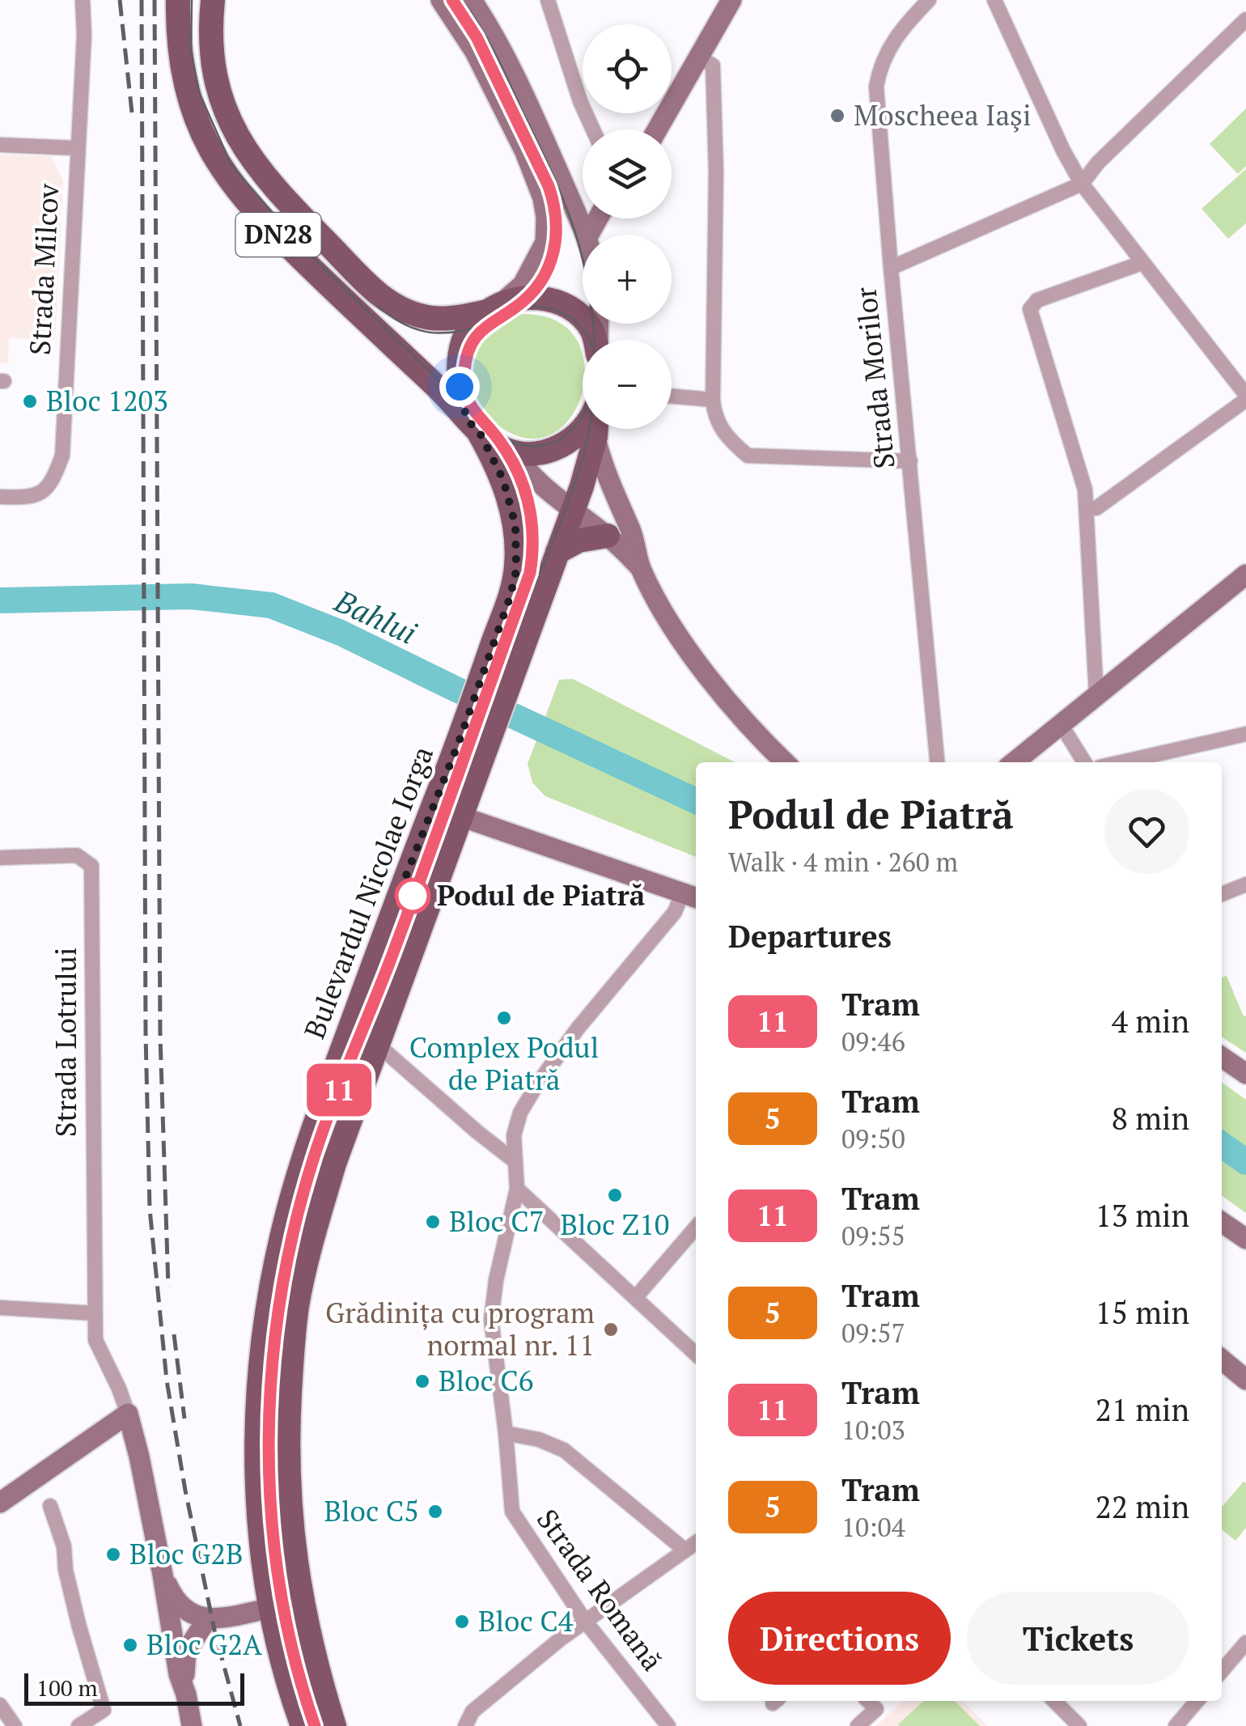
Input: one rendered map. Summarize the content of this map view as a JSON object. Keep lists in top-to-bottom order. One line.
{"streets":{"main road":["DN28","Bulevardul Nicolae Iorga"],"street":["Strada Milcov","Strada Morilor","Strada Lotrului","Strada Romană"]},"crossings":[["DN28","Bulevardul Nicolae Iorga"]],"water":["Bahlui"],"places":["Moscheea Iaşi","Bloc 1203","Podul de Piatră","Complex Podul de Piatră","Bloc Z10","Bloc C7","Grădinița cu program normal nr. 11","Bloc C6","Bloc C5","Bloc G2B","Bloc C4","Bloc G2A"],"lines":["tram line 11"],"scale_bar":"100 m","page":{"on_map":"11","map_buttons":["+","−"],"heading":[["Podul de Piatră","Walk · 4 min · 260 m"],"Departures"],"list":[{"mark":"11","name":"Tram","note":"09:46","value":"4 min"},{"mark":"5","name":"Tram","note":"09:50","value":"8 min"},{"mark":"11","name":"Tram","note":"09:55","value":"13 min"},{"mark":"5","name":"Tram","note":"09:57","value":"15 min"},{"mark":"11","name":"Tram","note":"10:03","value":"21 min"},{"mark":"5","name":"Tram","note":"10:04","value":"22 min"}],"buttons":["Directions","Tickets"],"scale":"100 m"}}
